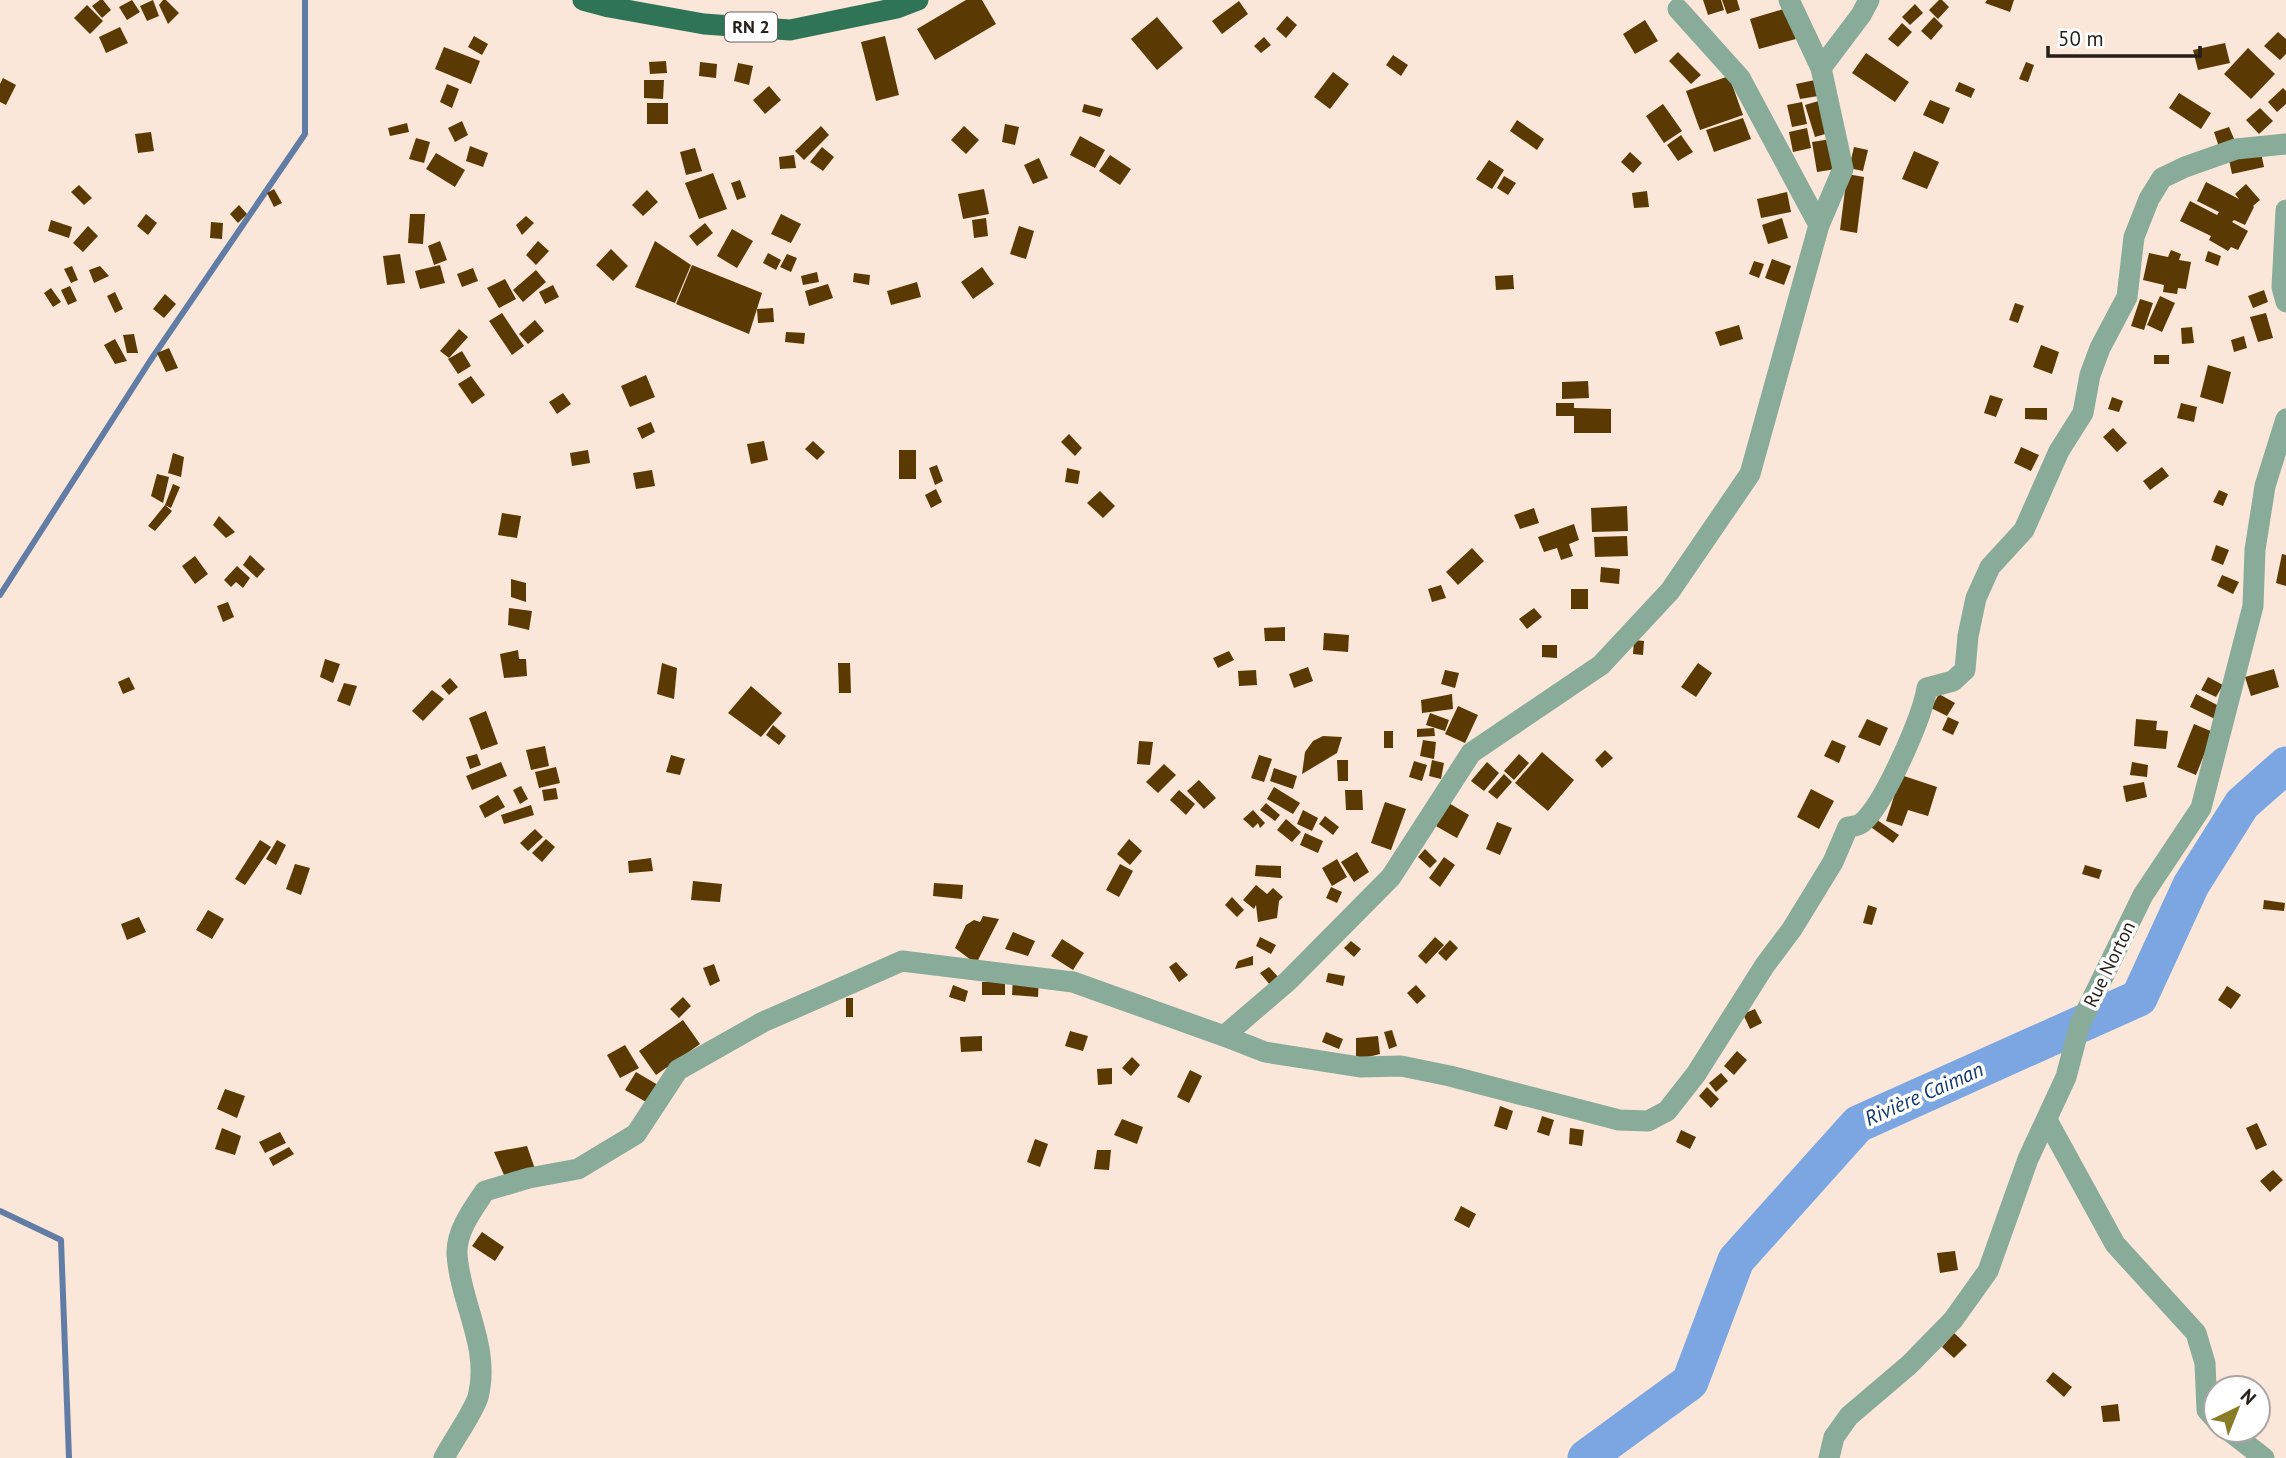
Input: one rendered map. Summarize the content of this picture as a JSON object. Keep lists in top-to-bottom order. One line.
{"streets":{"main road":["RN 2"],"street":["Rue Norton"]},"water":["Rivière Caiman"],"scale_bar":"50 m","north":"top right"}
